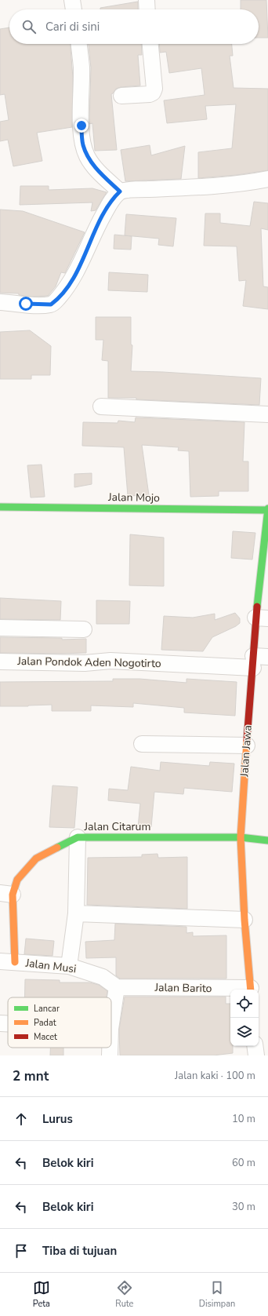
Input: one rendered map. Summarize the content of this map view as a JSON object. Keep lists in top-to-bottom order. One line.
{"streets":{"street":["Jalan Mojo","Jalan Pondok Aden Nogotirto","Jalan Jawa","Jalan Citarum","Jalan Musi","Jalan Barito"]},"crossings":[["Jalan Mojo","Jalan Jawa"],["Jalan Pondok Aden Nogotirto","Jalan Jawa"],["Jalan Jawa","Jalan Citarum"],["Jalan Jawa","Jalan Barito"],["Jalan Citarum","Jalan Musi"],["Jalan Musi","Jalan Barito"]],"legend":["Lancar","Padat","Macet"],"page":{"search":"Cari di sini","heading":["2 mnt","Jalan kaki · 100 m"],"list":[["Lurus","10 m"],["Belok kiri","60 m"],["Belok kiri","30 m"],"Tiba di tujuan"],"nav":["Peta","Rute","Disimpan"]}}
